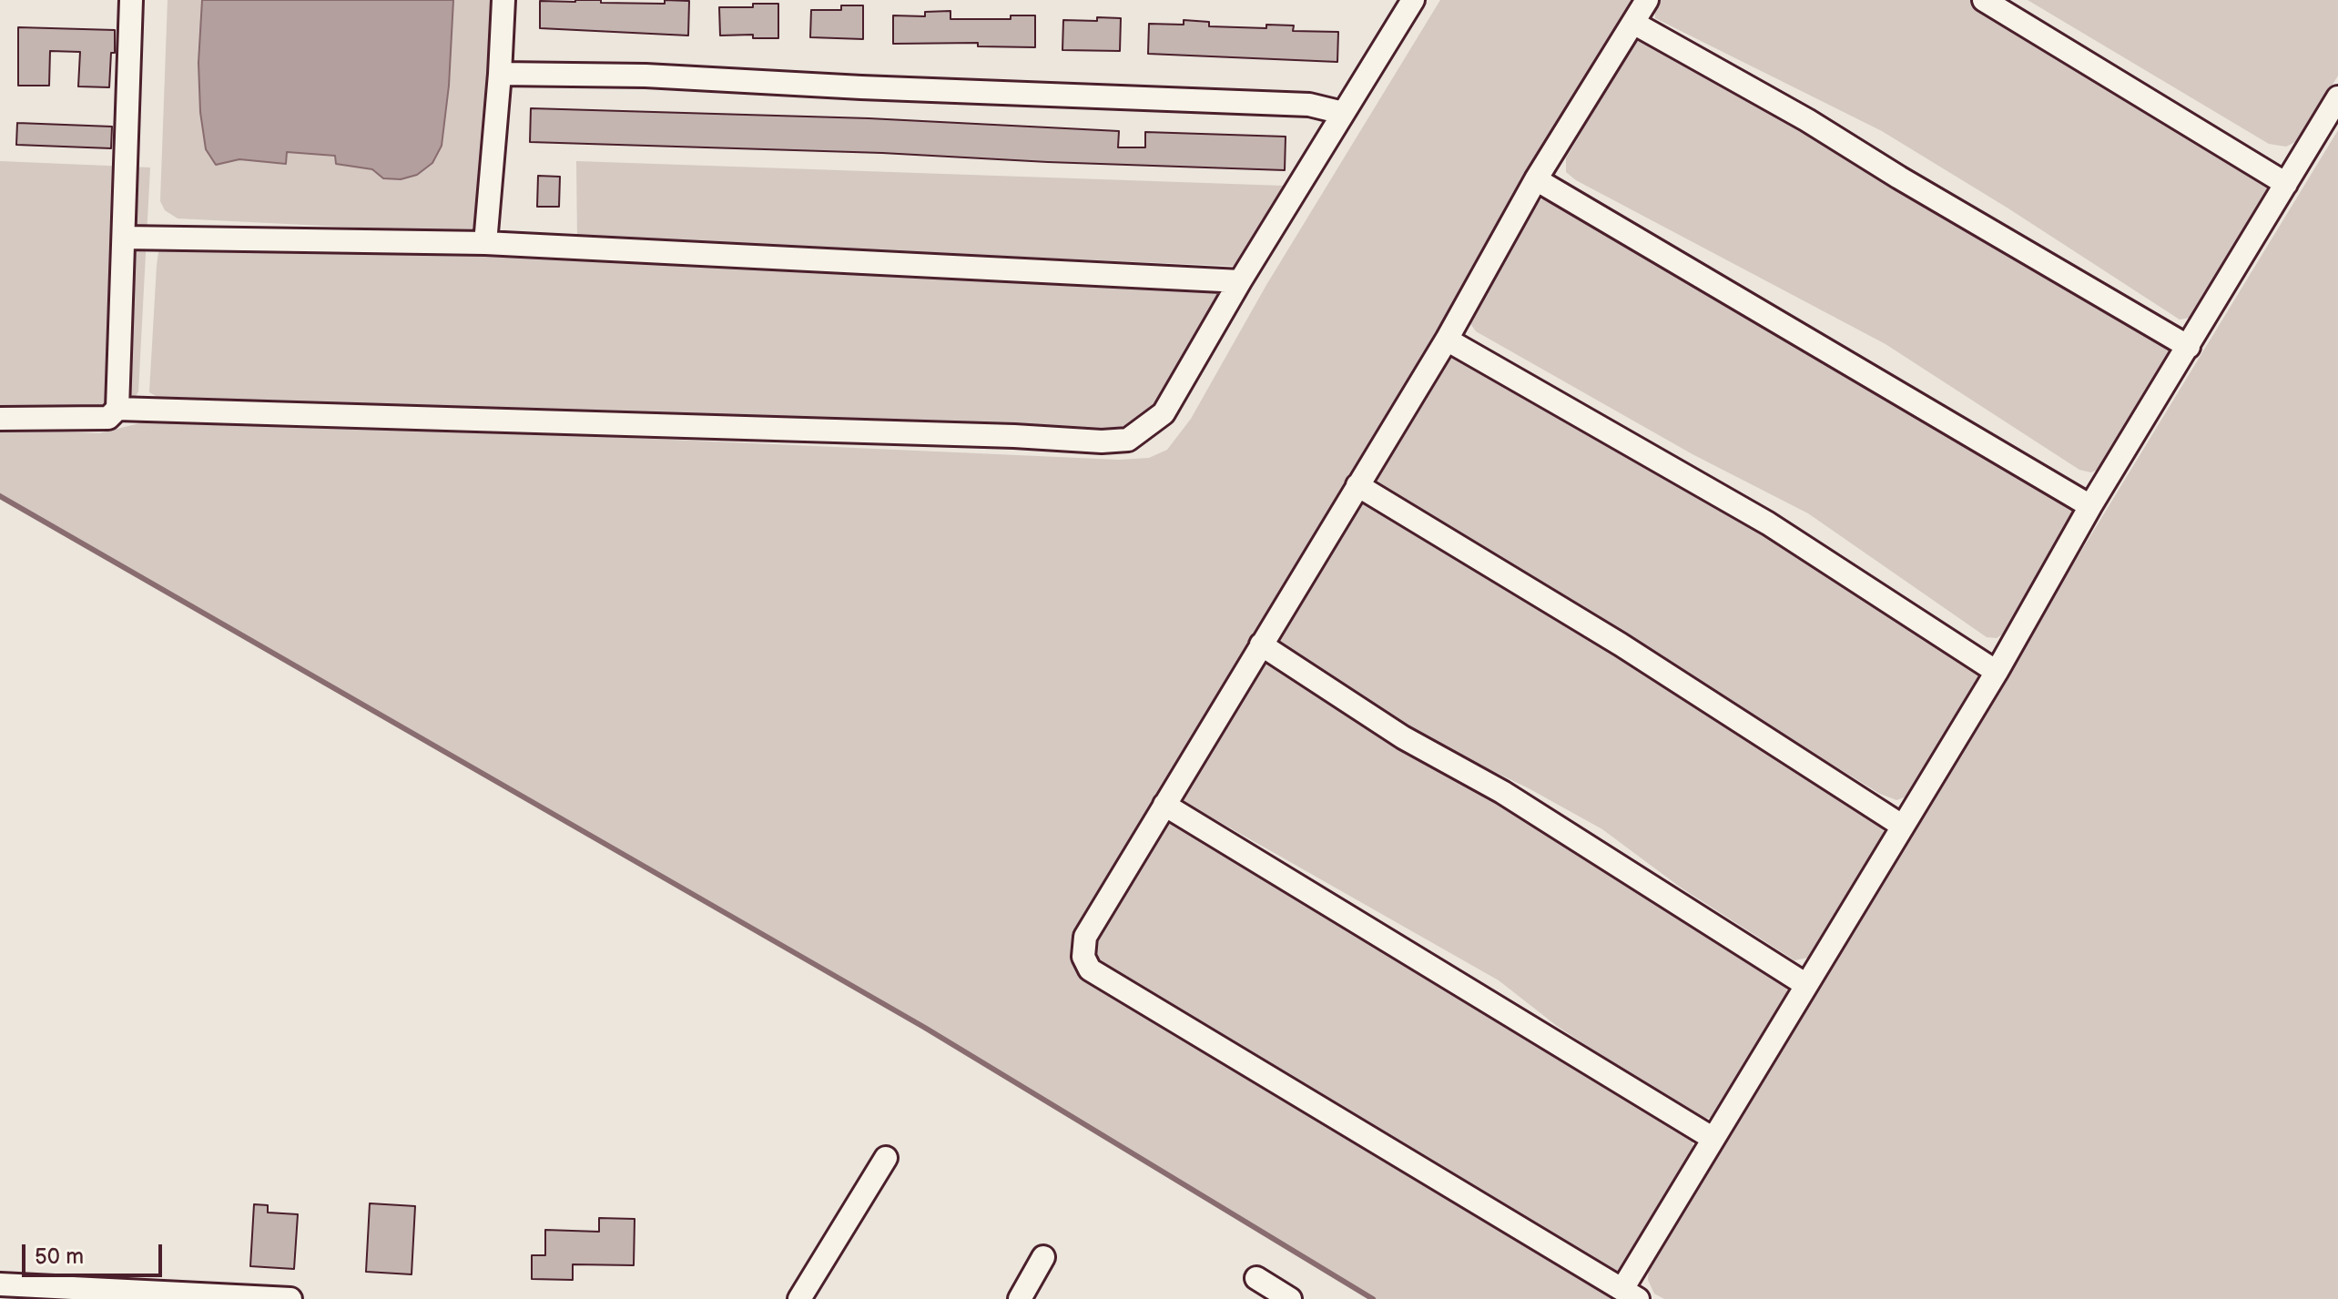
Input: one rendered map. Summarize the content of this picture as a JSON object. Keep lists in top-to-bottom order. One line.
{"scale_bar":"50 m"}
